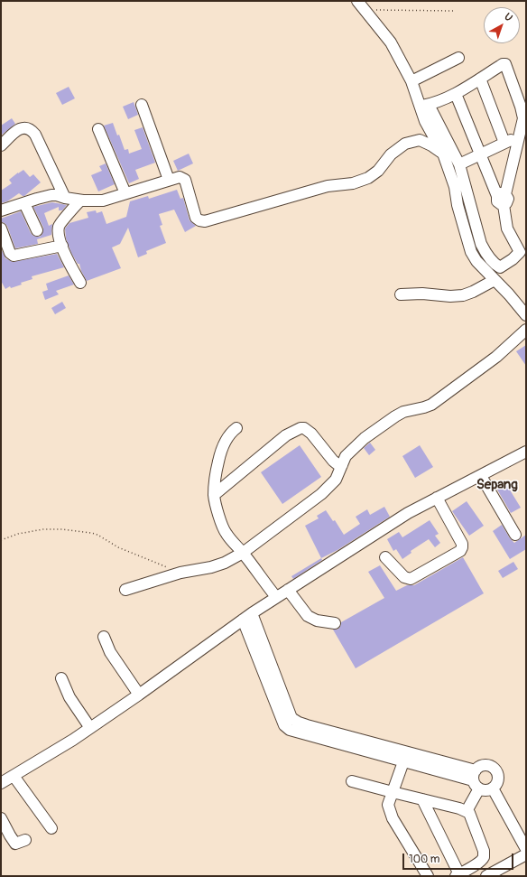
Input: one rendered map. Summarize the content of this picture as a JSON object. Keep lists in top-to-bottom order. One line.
{"districts":["Sepang"],"scale_bar":"100 m","north":"top right"}
